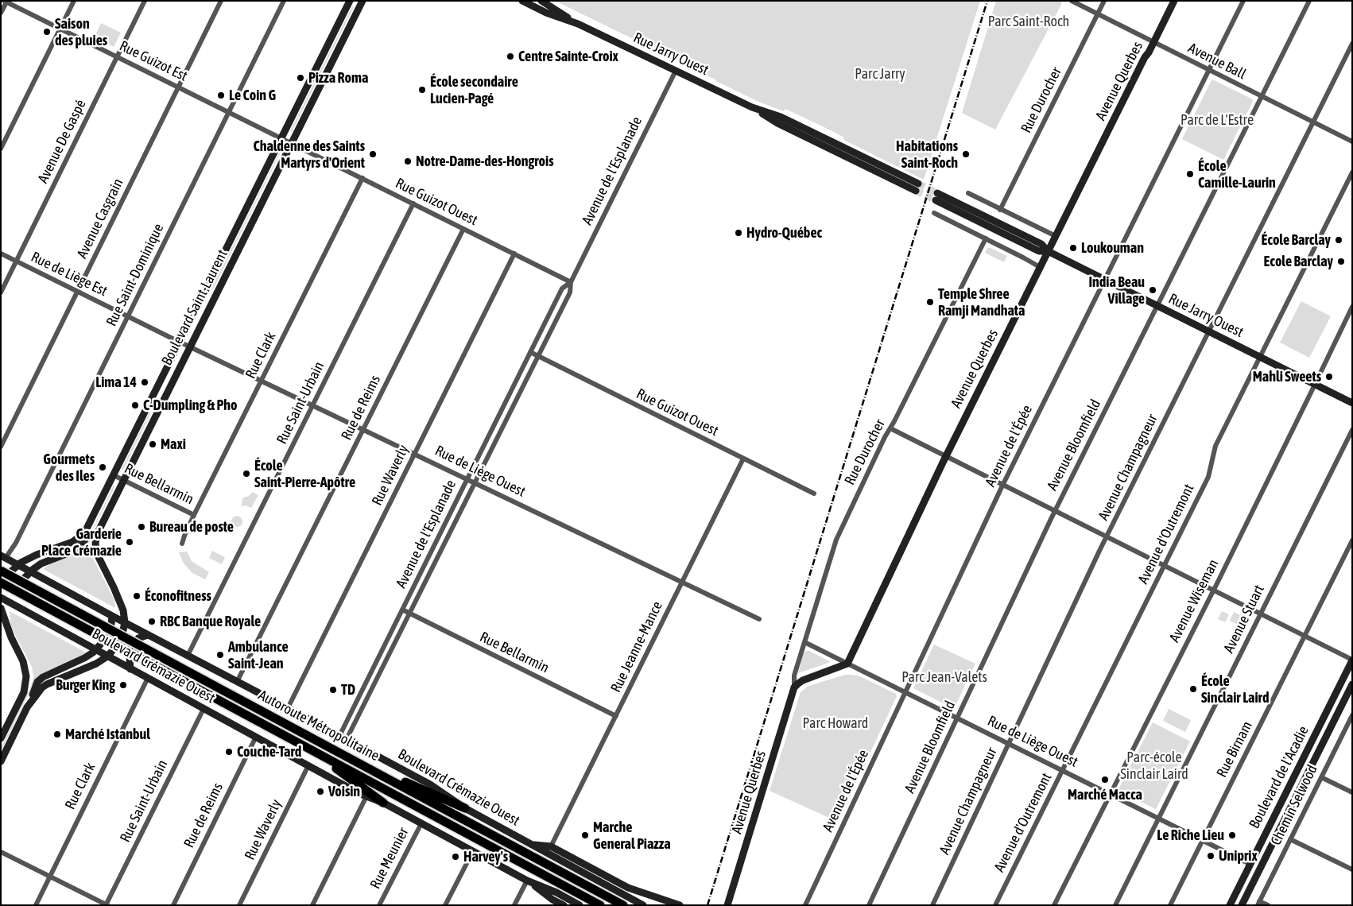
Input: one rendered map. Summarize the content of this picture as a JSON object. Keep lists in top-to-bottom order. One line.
{"streets":{"highway":["Autoroute Métropolitaine"],"main road":["Rue Jarry Ouest","Avenue Querbes","Boulevard Saint-Laurent","Boulevard Crémazie Ouest","Boulevard de l'Acadie"],"street":["Rue Guizot Est","Avenue Ball","Rue Durocher","Avenue De Gaspé","Avenue de l'Esplanade","Rue Guizot Ouest","Avenue Casgrain","Rue de Liège Est","Rue Saint-Dominique","Rue Clark","Rue Saint-Urbain","Rue de Reims","Avenue Bloomfield","Avenue de l'Épée","Avenue Champagneur","Rue de Liège Ouest","Rue Waverly","Rue Bellarmin","Avenue d'Outremont","Avenue Wiseman","Avenue Stuart","Rue Jeanne-Mance","Rue Birnam","Chemin Selwood","Rue Meunier"]},"crossings":[["Rue Jarry Ouest","Avenue Querbes"],["Rue Jarry Ouest","Avenue de l'Esplanade"],["Rue Jarry Ouest","Avenue Bloomfield"],["Rue Jarry Ouest","Avenue de l'Épée"],["Rue Jarry Ouest","Avenue Champagneur"],["Rue Jarry Ouest","Avenue d'Outremont"],["Rue Jarry Ouest","Avenue Wiseman"],["Rue Guizot Est","Avenue De Gaspé"],["Rue Guizot Est","Rue Guizot Ouest"],["Rue Guizot Est","Avenue Casgrain"],["Rue Guizot Est","Rue Saint-Dominique"],["Rue Guizot Est","Boulevard Saint-Laurent"],["Avenue Ball","Avenue Querbes"],["Avenue Ball","Rue Durocher"],["Avenue Ball","Avenue Bloomfield"],["Avenue Ball","Avenue de l'Épée"],["Avenue Ball","Avenue Champagneur"],["Avenue Querbes","Rue Durocher"],["Avenue Querbes","Rue de Liège Ouest"],["Rue Durocher","Rue de Liège Ouest"],["Avenue De Gaspé","Rue de Liège Est"],["Avenue de l'Esplanade","Rue Guizot Ouest"],["Avenue de l'Esplanade","Rue de Liège Ouest"],["Avenue de l'Esplanade","Rue Bellarmin"],["Avenue de l'Esplanade","Boulevard Crémazie Ouest"],["Rue Guizot Ouest","Boulevard Saint-Laurent"],["Rue Guizot Ouest","Rue Clark"],["Rue Guizot Ouest","Rue Saint-Urbain"],["Rue Guizot Ouest","Rue de Reims"],["Rue Guizot Ouest","Rue Waverly"],["Rue Guizot Ouest","Rue Jeanne-Mance"],["Avenue Casgrain","Rue de Liège Est"],["Rue de Liège Est","Rue Saint-Dominique"],["Rue de Liège Est","Boulevard Saint-Laurent"],["Rue de Liège Est","Rue de Liège Ouest"],["Rue Saint-Dominique","Boulevard Crémazie Ouest"],["Boulevard Saint-Laurent","Rue de Liège Ouest"],["Boulevard Saint-Laurent","Rue Bellarmin"],["Boulevard Saint-Laurent","Boulevard Crémazie Ouest"],["Rue Clark","Rue de Liège Ouest"],["Rue Clark","Rue Bellarmin"],["Rue Clark","Boulevard Crémazie Ouest"],["Rue Saint-Urbain","Rue de Liège Ouest"],["Rue Saint-Urbain","Boulevard Crémazie Ouest"],["Rue de Reims","Rue de Liège Ouest"],["Rue de Reims","Boulevard Crémazie Ouest"],["Avenue Bloomfield","Rue de Liège Ouest"],["Avenue de l'Épée","Rue de Liège Ouest"],["Avenue Champagneur","Rue de Liège Ouest"],["Rue de Liège Ouest","Rue Waverly"],["Rue de Liège Ouest","Avenue d'Outremont"],["Rue de Liège Ouest","Avenue Wiseman"],["Rue de Liège Ouest","Avenue Stuart"],["Rue de Liège Ouest","Rue Jeanne-Mance"],["Rue de Liège Ouest","Rue Birnam"],["Rue de Liège Ouest","Boulevard de l'Acadie"],["Rue Waverly","Boulevard Crémazie Ouest"],["Rue Bellarmin","Rue Jeanne-Mance"],["Boulevard Crémazie Ouest","Rue Meunier"]],"parks":["Parc Saint-Roch","Parc Jarry","Parc de L'Estre","Parc Jean-Valets","Parc Howard","Parc-école Sinclair Laird"],"places":["Saison des pluies","Centre Sainte-Croix","Pizza Roma","École secondaire Lucien-Pagé","Le Coin G","Chaldenne des Saints Martyrs d'Orient","Habitations Saint-Roch","Notre-Dame-des-Hongrois","École Camille-Laurin","Hydro-Québec","École Barclay","Loukouman","Ecole Barclay","India Beau Village","Temple Shree Ramji Mandhata","Mahli Sweets","Lima 14","C-Dumpling & Pho","Maxi","Gourmets des Iles","École Saint-Pierre-Apôtre","Bureau de poste","Garderie Place Crémazie","Éconofitness","RBC Banque Royale","Ambulance Saint-Jean","Burger King","École Sinclair Laird","TD","Marché Istanbul","Couche-Tard","Marché Macca","Voisin","Marche General Piazza","Le Riche Lieu","Uniprix","Harvey's"]}
